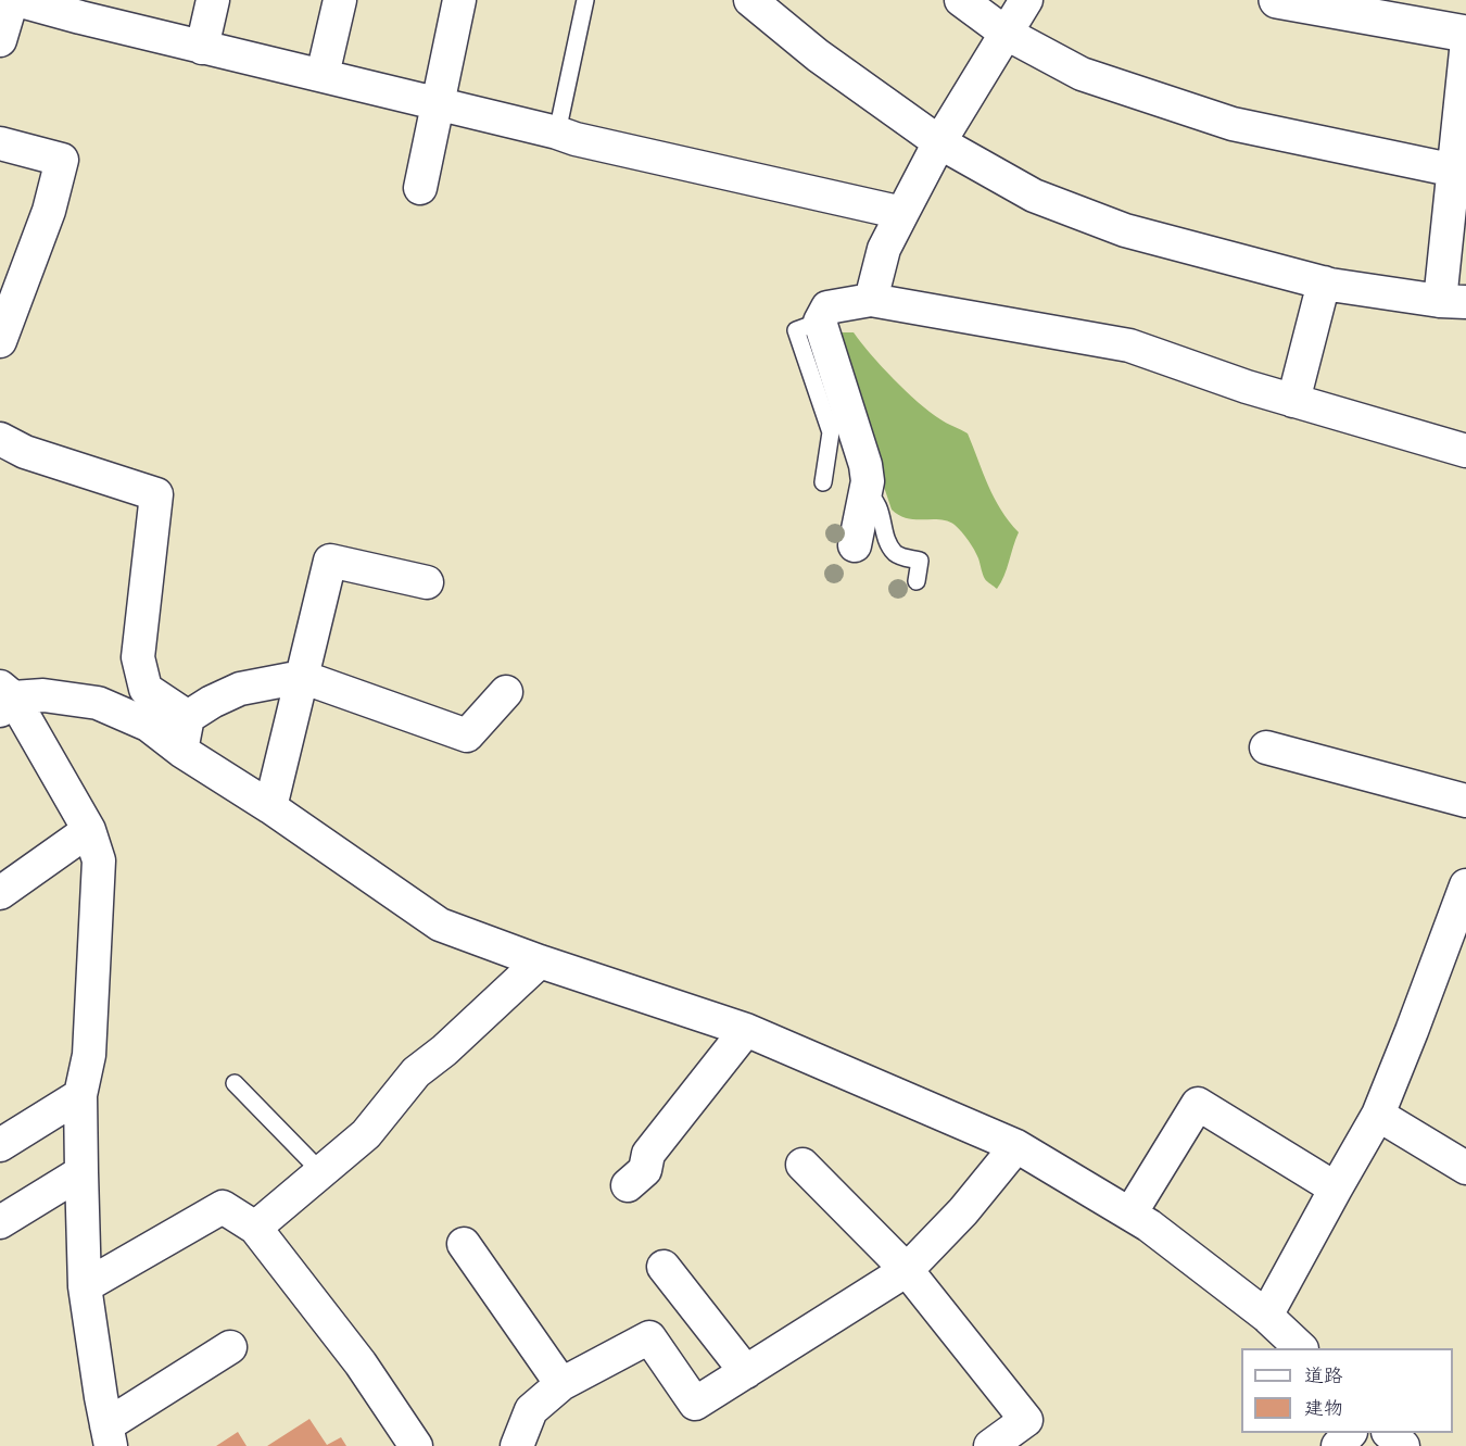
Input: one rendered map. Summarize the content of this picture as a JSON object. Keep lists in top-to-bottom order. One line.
{"legend":["道路","建物"]}
